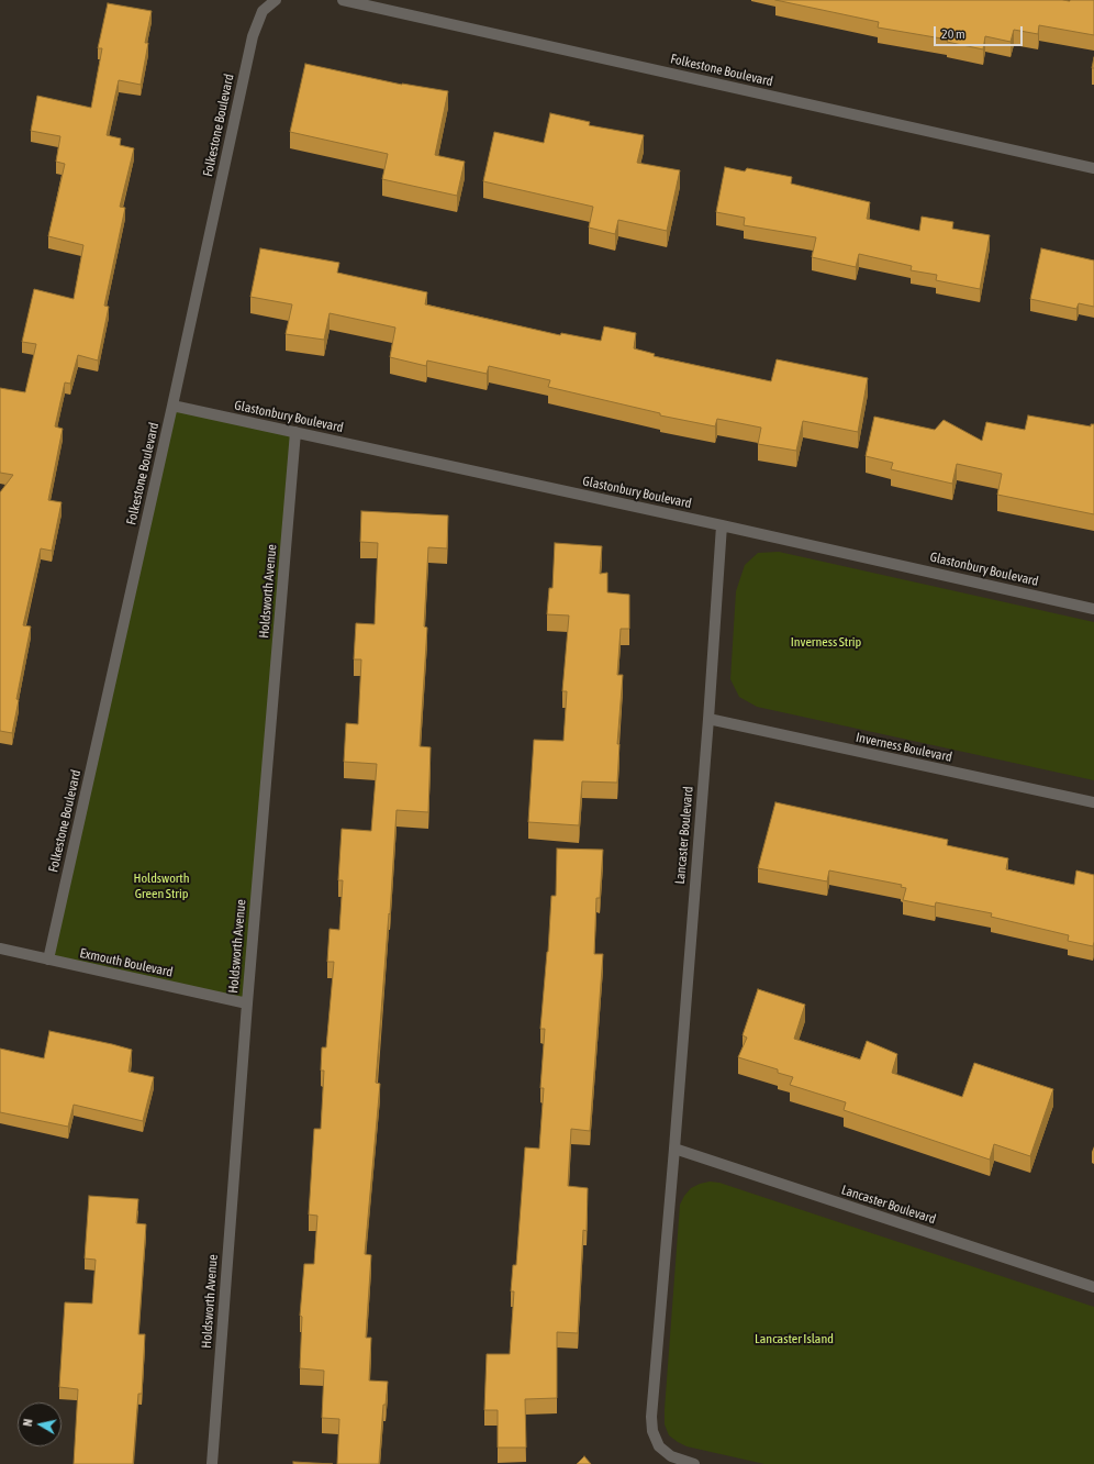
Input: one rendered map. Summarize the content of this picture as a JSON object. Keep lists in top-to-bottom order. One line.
{"streets":{"street":["Folkestone Boulevard","Glastonbury Boulevard","Holdsworth Avenue","Inverness Boulevard","Lancaster Boulevard","Exmouth Boulevard"]},"crossings":[["Folkestone Boulevard","Glastonbury Boulevard"],["Folkestone Boulevard","Exmouth Boulevard"],["Glastonbury Boulevard","Holdsworth Avenue"],["Glastonbury Boulevard","Lancaster Boulevard"],["Holdsworth Avenue","Exmouth Boulevard"],["Inverness Boulevard","Lancaster Boulevard"]],"parks":["Inverness Strip","Holdsworth Green Strip","Lancaster Island"],"scale_bar":"20 m","north":"left"}
